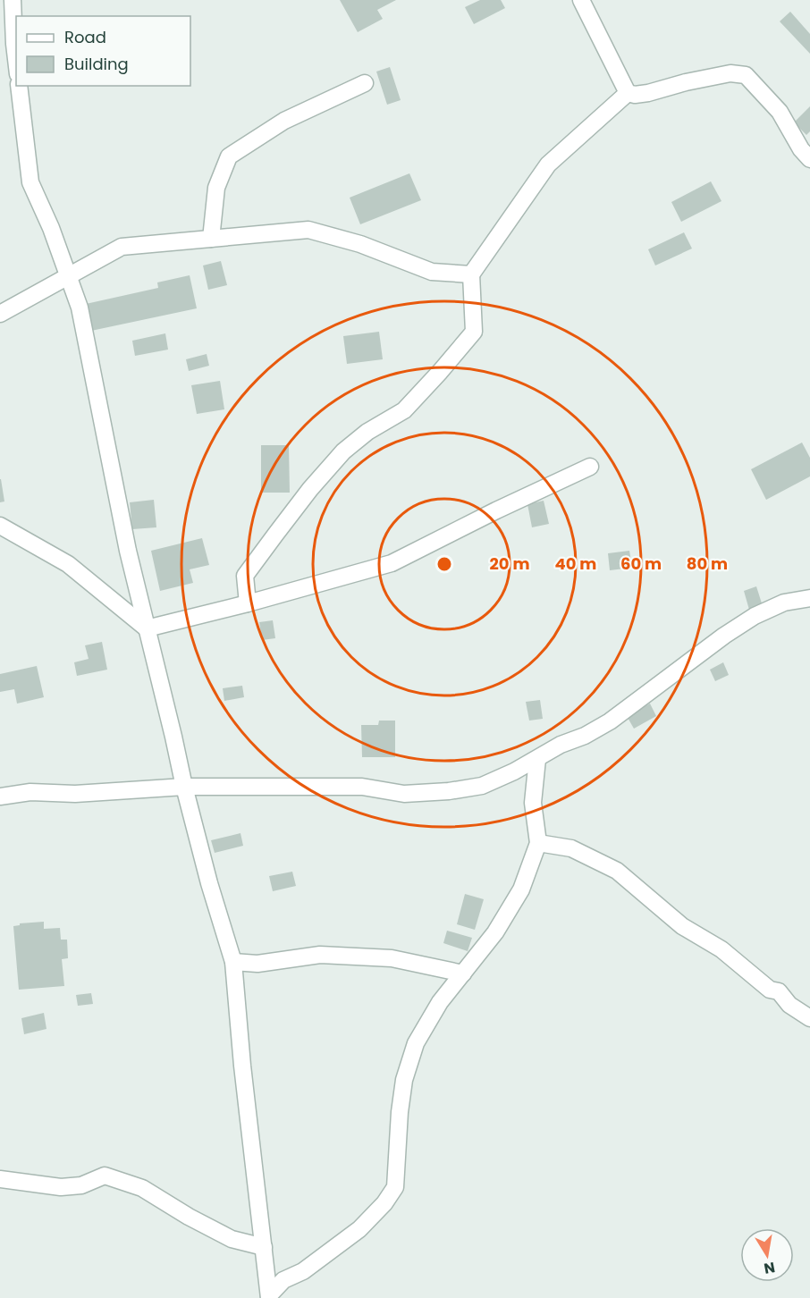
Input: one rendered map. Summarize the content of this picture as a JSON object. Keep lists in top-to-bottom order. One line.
{"legend":["Road","Building"],"north":"bottom","rings":["20 m","40 m","60 m","80 m"]}
